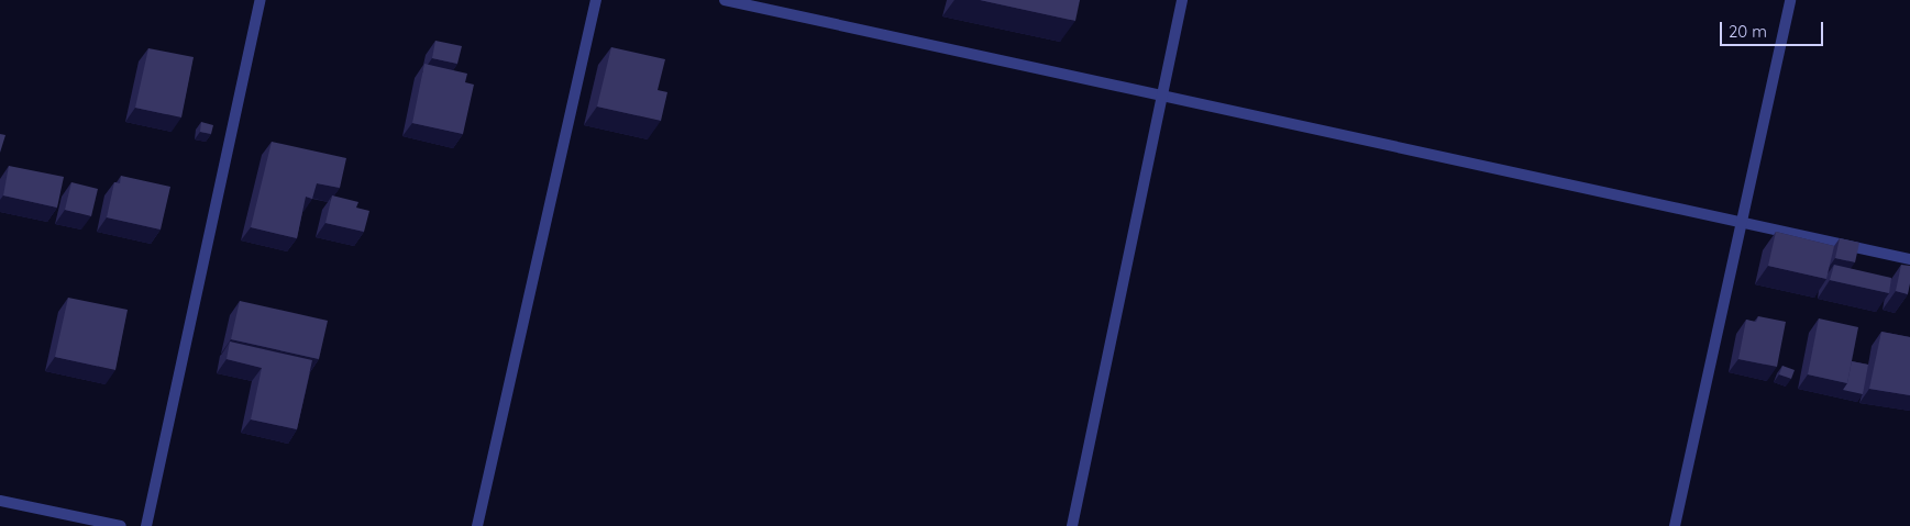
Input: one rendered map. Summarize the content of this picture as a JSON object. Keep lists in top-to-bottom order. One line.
{"scale_bar":"20 m"}
